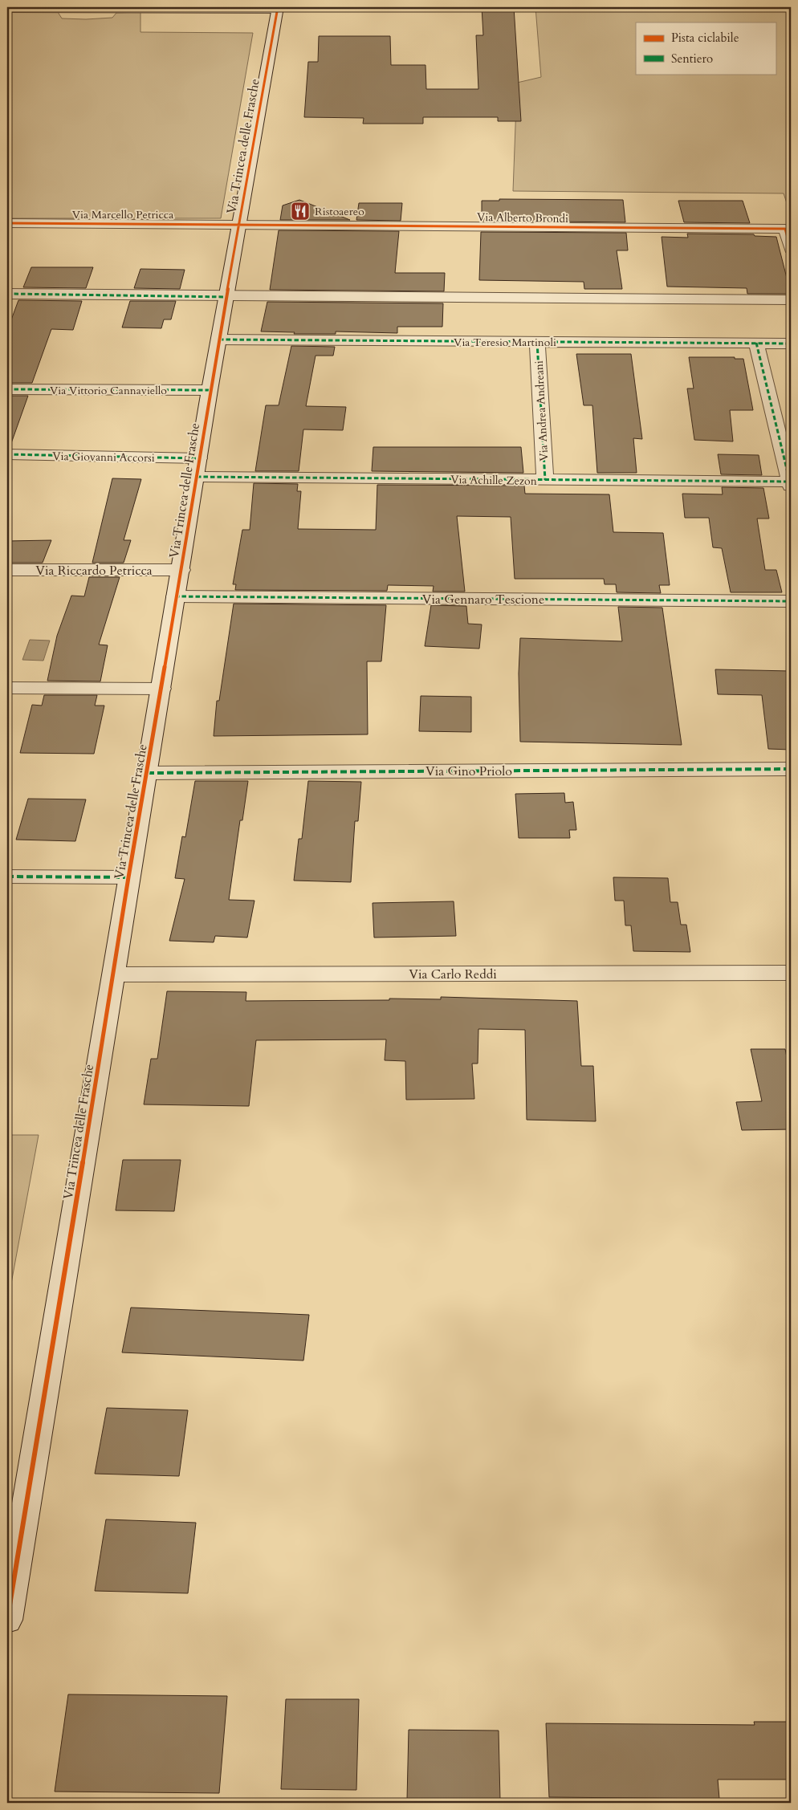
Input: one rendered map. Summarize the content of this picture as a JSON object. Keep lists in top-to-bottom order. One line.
{"streets":{"street":["Via Trincea delle Frasche","Via Marcello Petricca","Via Alberto Brondi","Via Teresio Martinoli","Via Vittorio Cannaviello","Via Andrea Andreani","Via Giovanni Accorsi","Via Achille Zezon","Via Riccardo Petricca","Via Gennaro Tescione","Via Gino Priolo","Via Carlo Reddi"]},"crossings":[["Via Trincea delle Frasche","Via Marcello Petricca"],["Via Trincea delle Frasche","Via Alberto Brondi"],["Via Trincea delle Frasche","Via Teresio Martinoli"],["Via Trincea delle Frasche","Via Vittorio Cannaviello"],["Via Trincea delle Frasche","Via Giovanni Accorsi"],["Via Trincea delle Frasche","Via Achille Zezon"],["Via Trincea delle Frasche","Via Riccardo Petricca"],["Via Trincea delle Frasche","Via Gennaro Tescione"],["Via Trincea delle Frasche","Via Gino Priolo"],["Via Trincea delle Frasche","Via Carlo Reddi"],["Via Marcello Petricca","Via Alberto Brondi"],["Via Teresio Martinoli","Via Andrea Andreani"],["Via Andrea Andreani","Via Achille Zezon"],["Via Giovanni Accorsi","Via Achille Zezon"]],"places":{"restaurant":["Ristoaereo"]},"legend":["Pista ciclabile","Sentiero"]}
